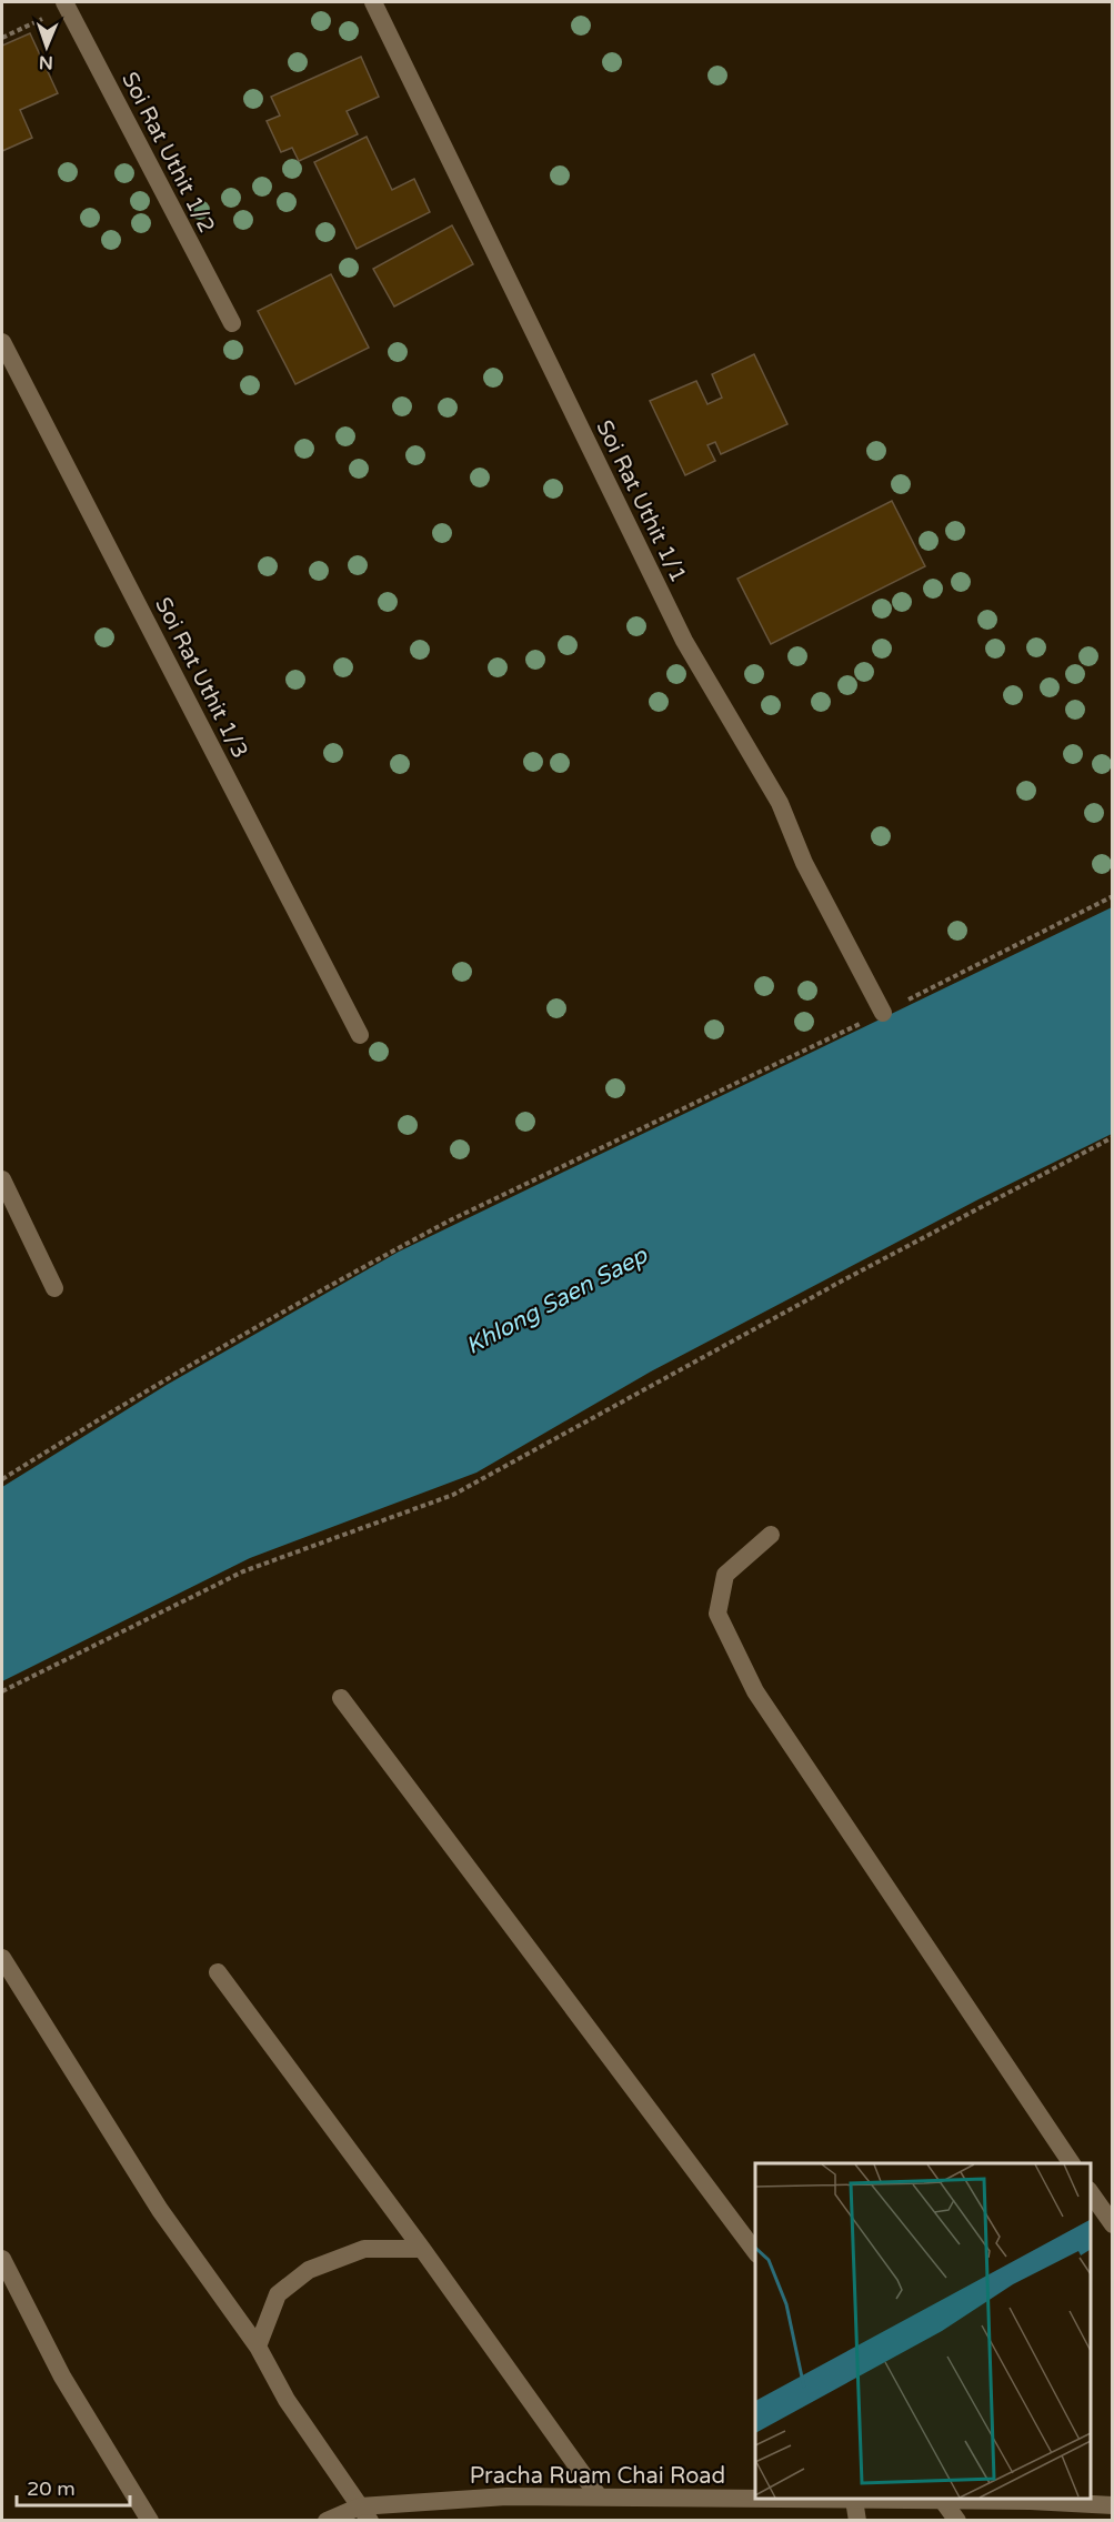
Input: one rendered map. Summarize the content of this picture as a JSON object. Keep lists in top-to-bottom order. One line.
{"streets":{"street":["Soi Rat Uthit 1/2","Soi Rat Uthit 1/1","Soi Rat Uthit 1/3","Pracha Ruam Chai Road"]},"water":["Khlong Saen Saep"],"scale_bar":"20 m","north":"bottom"}
